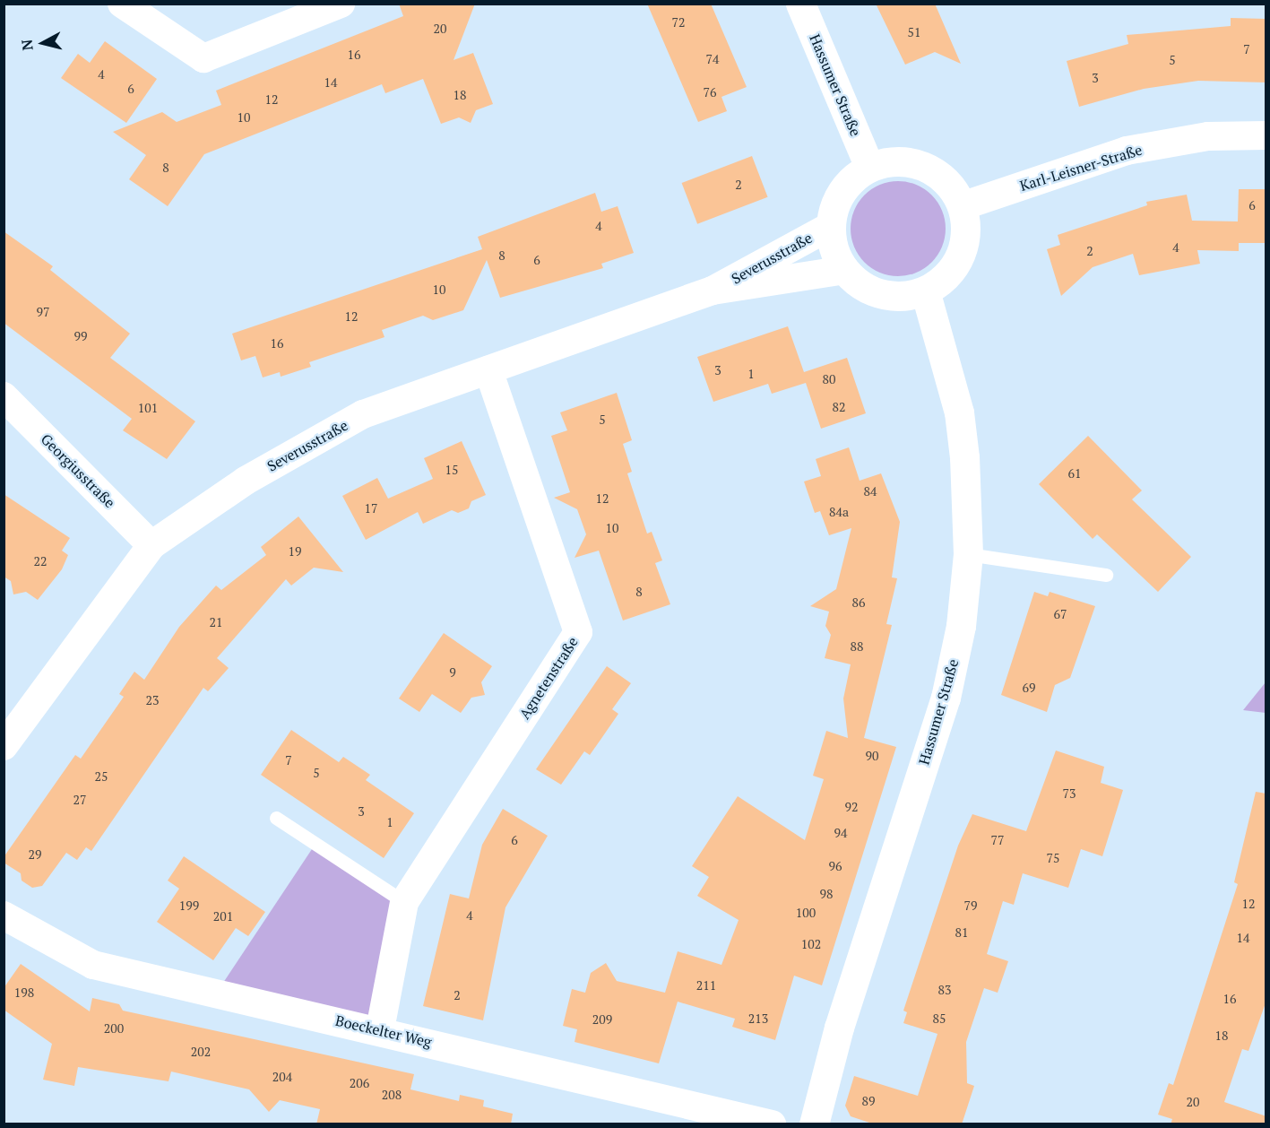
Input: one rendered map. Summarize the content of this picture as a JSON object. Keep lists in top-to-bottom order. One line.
{"streets":{"street":["Hassumer Straße","Karl-Leisner-Straße","Severusstraße","Georgiusstraße","Agnetenstraße","Boeckelter Weg"]},"crossings":[["Hassumer Straße","Karl-Leisner-Straße"],["Hassumer Straße","Severusstraße"],["Karl-Leisner-Straße","Severusstraße"],["Severusstraße","Georgiusstraße"],["Severusstraße","Agnetenstraße"],["Agnetenstraße","Boeckelter Weg"]],"house_numbers":["72","20","51","7","16","74","5","4","3","14","6","76","18","12","10","8","2","6","4","4","2","8","6","10","97","12","99","16","3","1","80","82","101","5","15","61","84","12","17","84a","10","19","22","8","86","67","21","88","9","69","23","90","7","5","25","73","27","92","3","1","94","6","77","29","75","96","98","12","199","79","100","4","201","81","14","102","211","83","198","2","16","213","85","209","200","18","202","204","206","208","89","20"],"north":"left"}
